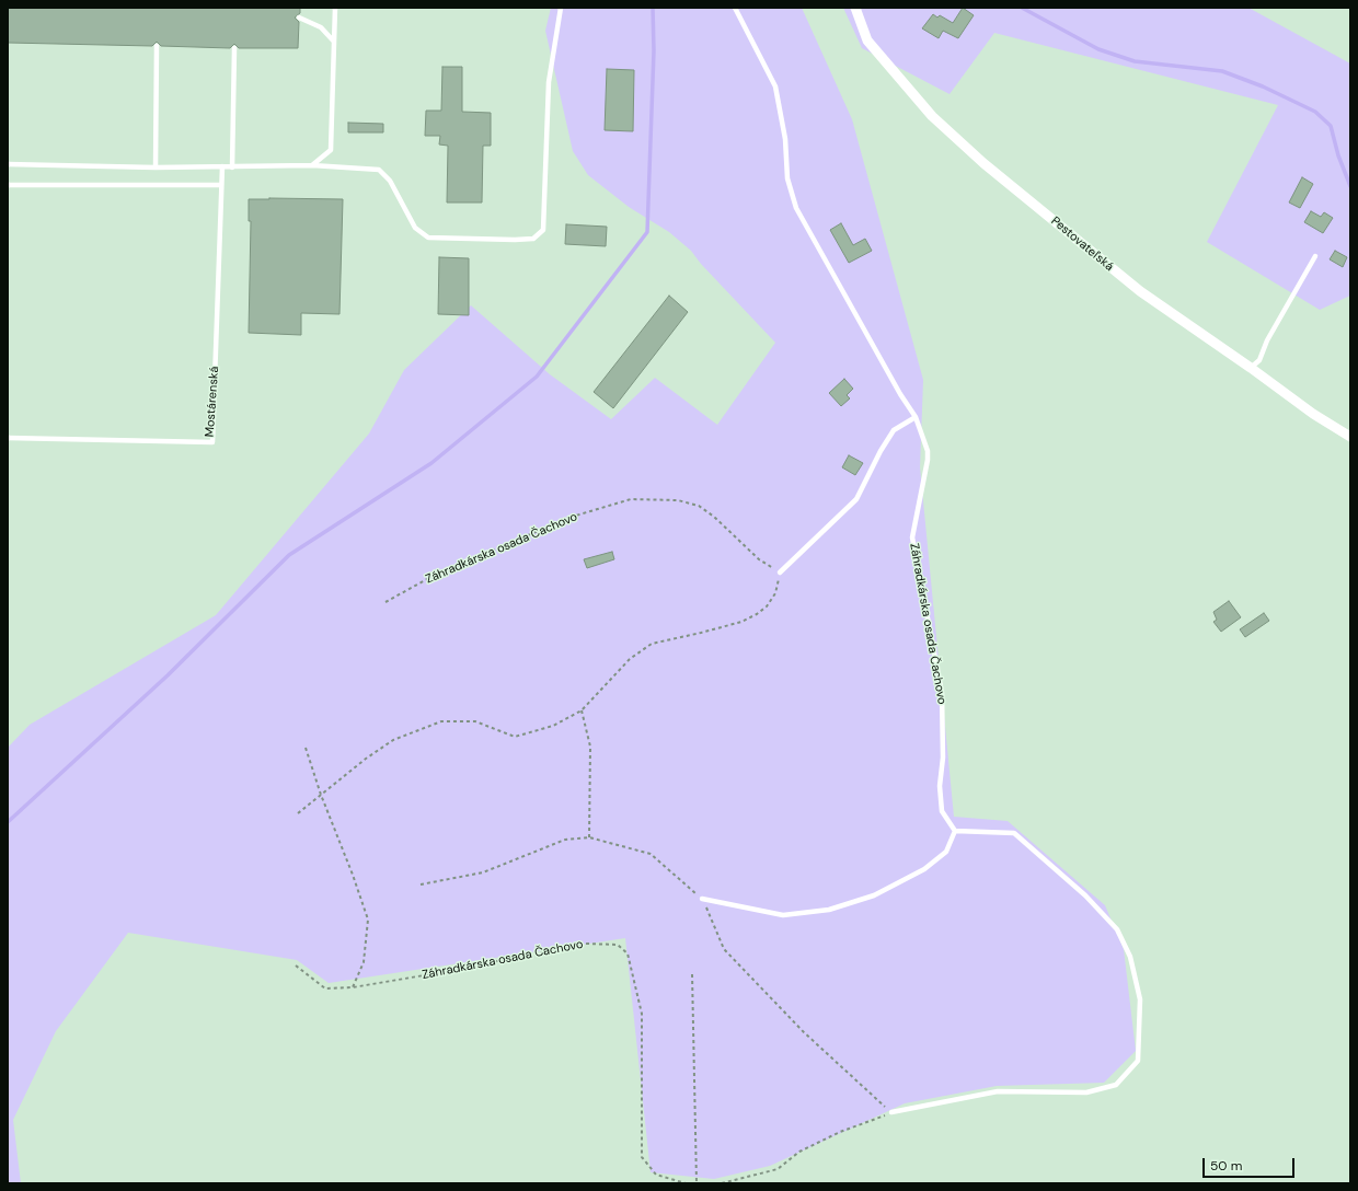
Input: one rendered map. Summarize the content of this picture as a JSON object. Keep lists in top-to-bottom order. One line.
{"streets":{"street":["Pestovateľská"],"lane":["Mostárenská","Záhradkárska osada Čachovo"]},"scale_bar":"50 m"}
